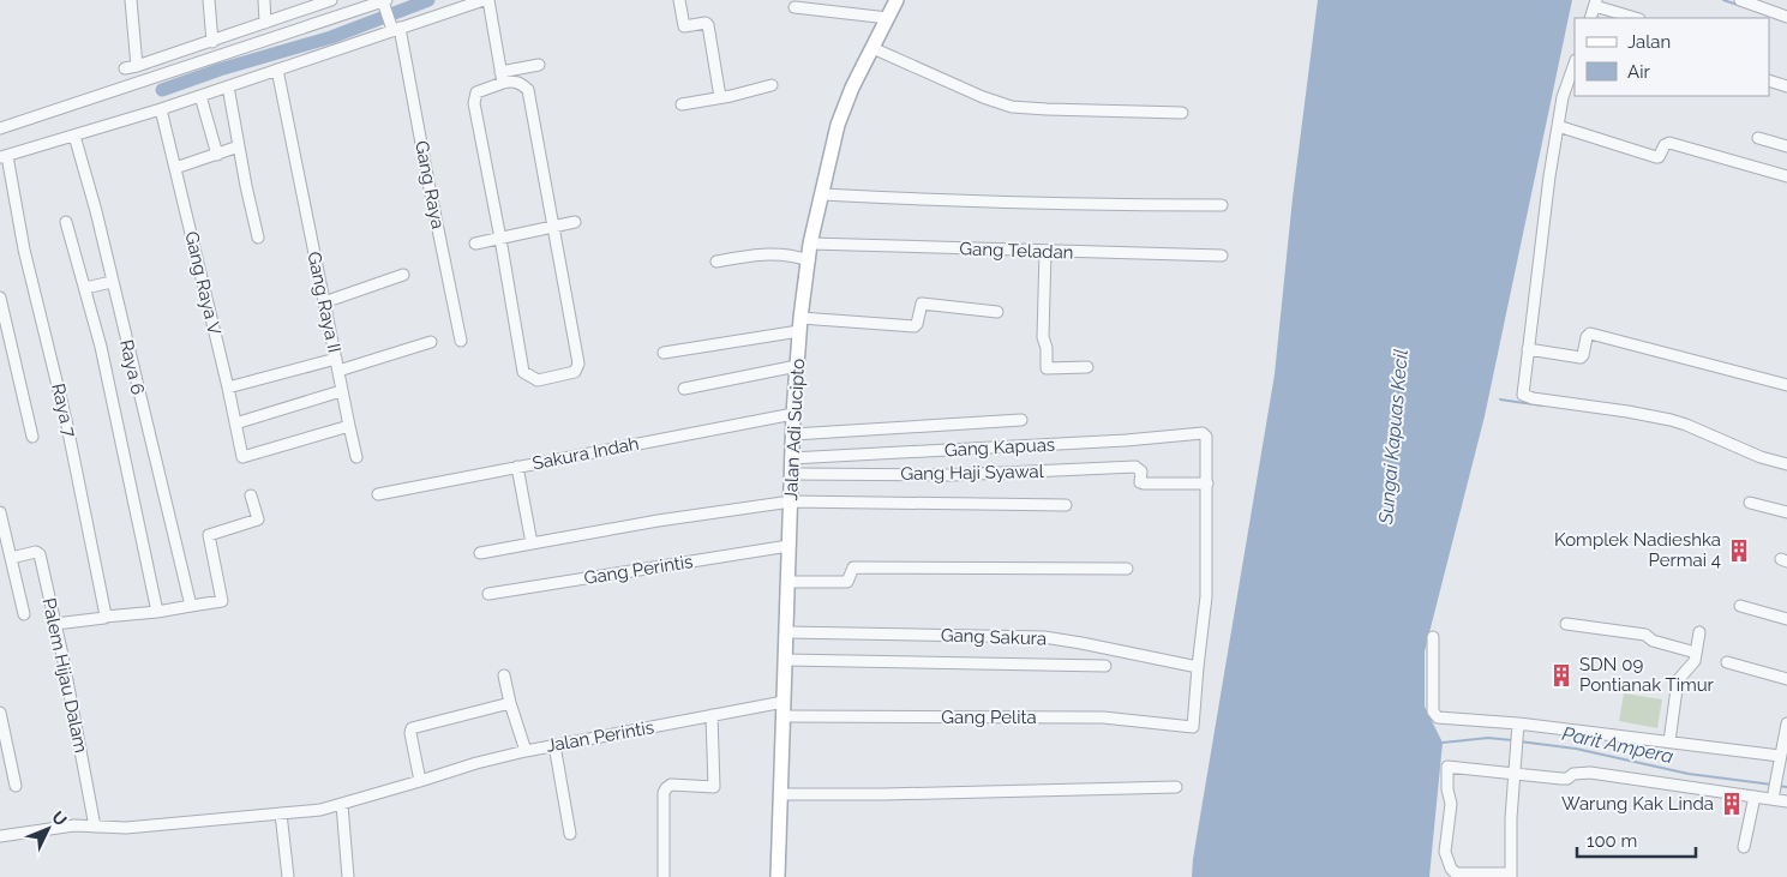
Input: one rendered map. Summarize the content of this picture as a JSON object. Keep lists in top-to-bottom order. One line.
{"streets":{"main road":["Jalan Adi Sucipto"],"street":["Gang Raya","Gang Teladan","Gang Raya V","Gang Raya II","Raya 6","Raya 7","Gang Kapuas","Sakura Indah","Gang Haji Syawal","Gang Perintis","Gang Sakura","Palem Hijau Dalam","Gang Pelita","Jalan Perintis"]},"crossings":[["Gang Teladan","Jalan Adi Sucipto"],["Gang Raya V","Gang Raya II"],["Jalan Adi Sucipto","Gang Kapuas"],["Jalan Adi Sucipto","Sakura Indah"],["Jalan Adi Sucipto","Gang Haji Syawal"],["Jalan Adi Sucipto","Gang Perintis"],["Jalan Adi Sucipto","Gang Sakura"],["Jalan Adi Sucipto","Gang Pelita"],["Jalan Adi Sucipto","Jalan Perintis"],["Gang Kapuas","Gang Haji Syawal"],["Gang Sakura","Gang Pelita"],["Palem Hijau Dalam","Jalan Perintis"]],"water":["Sungai Kapuas Kecil","Parit Ampera"],"places":{"building":["Komplek Nadieshka Permai 4","SDN 09 Pontianak Timur","Warung Kak Linda"]},"legend":["Jalan","Air"],"scale_bar":"100 m","north":"top right"}
